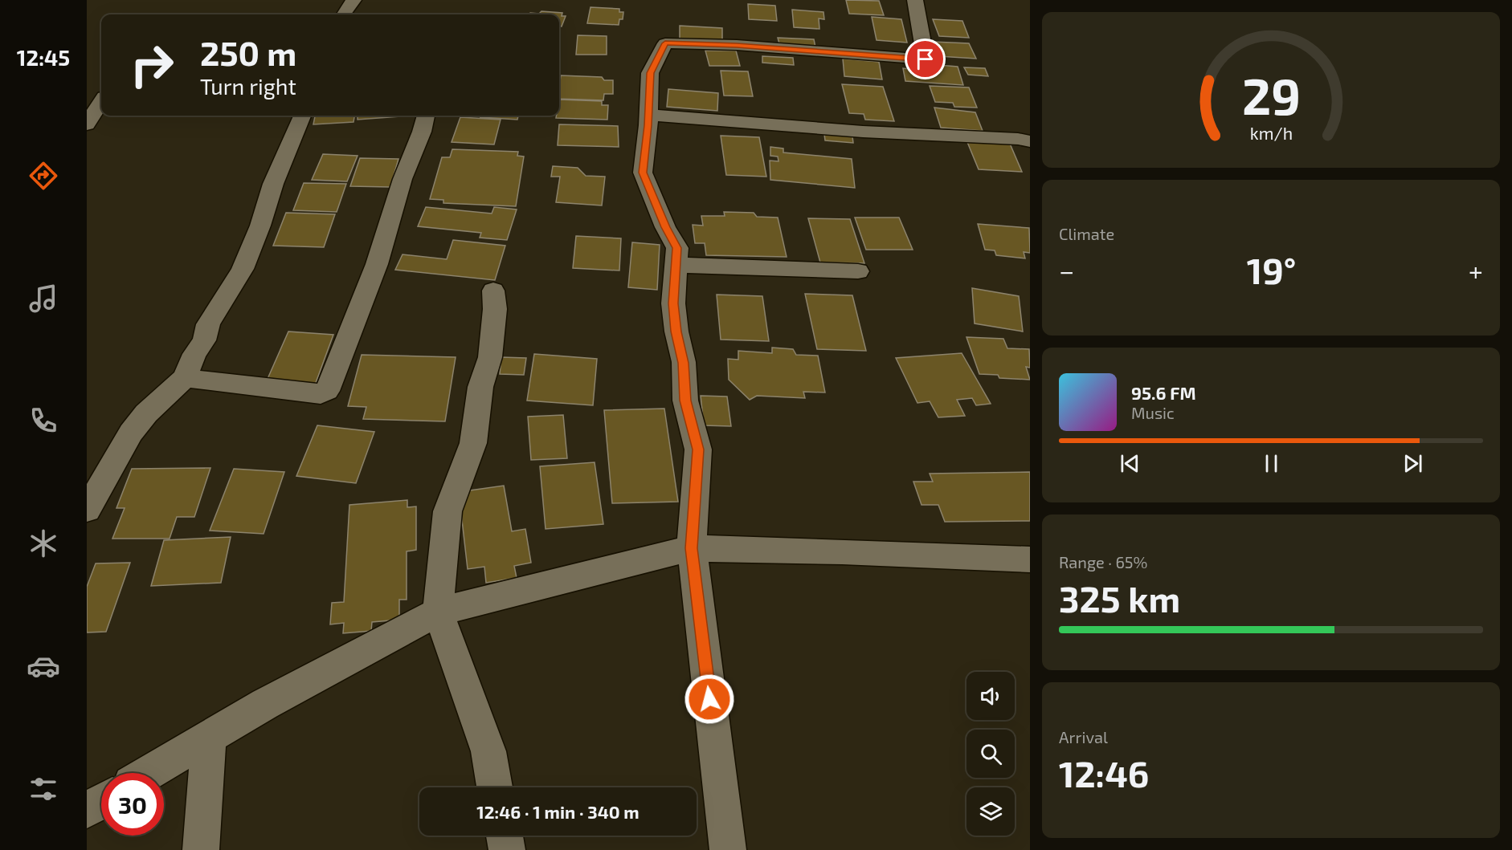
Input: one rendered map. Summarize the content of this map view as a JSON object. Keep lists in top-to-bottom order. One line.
{"page":{"tabs":"12:45","turn":["250 m","Turn right"],"tile":["Climate",["Range · 65%","325 km"],["Arrival","12:46"]],"heat":["−","19°","+"],"song":["95.6 FM","Music"],"limit":"30","trip":"12:46 · 1 min · 340 m","gauge":["29","km/h"]}}
